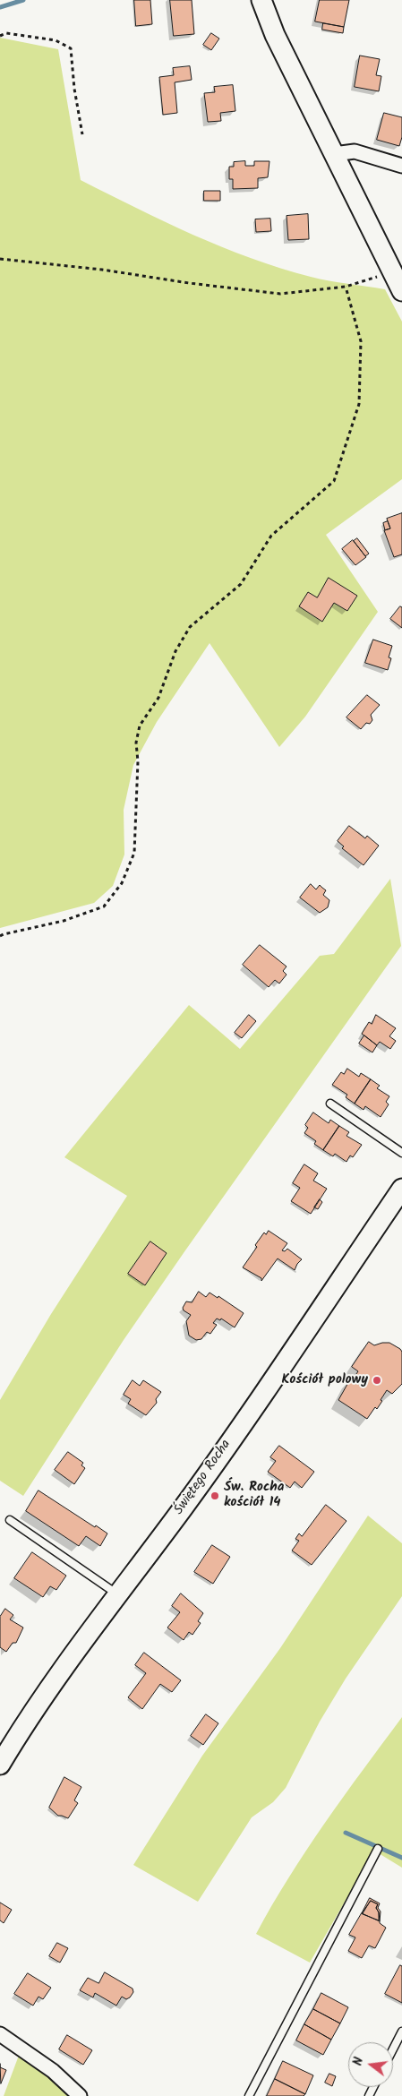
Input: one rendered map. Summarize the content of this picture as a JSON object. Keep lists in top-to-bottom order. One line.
{"streets":{"street":["Świętego Rocha"]},"places":["Kościół polowy","Św. Rocha kościół 14"],"north":"left"}
